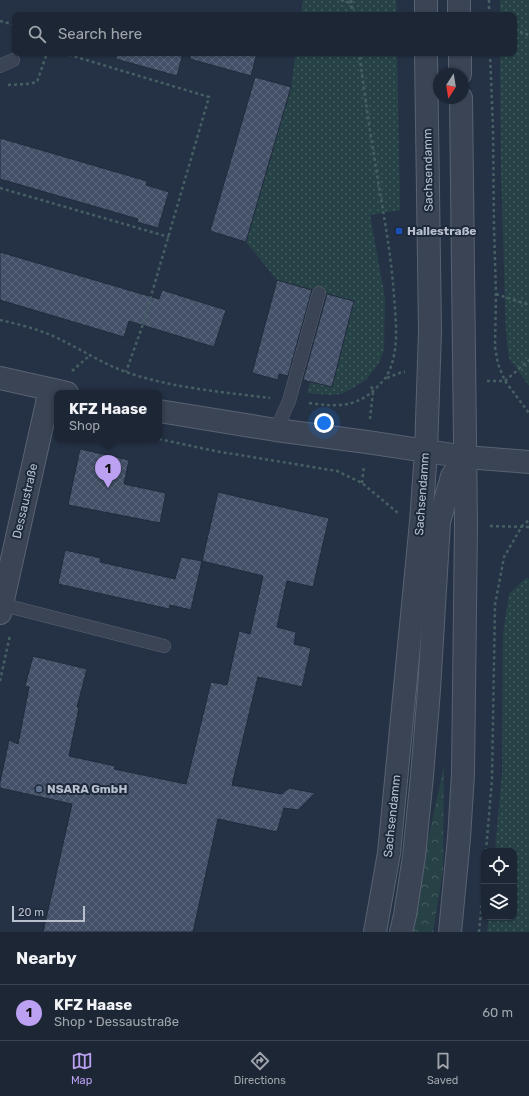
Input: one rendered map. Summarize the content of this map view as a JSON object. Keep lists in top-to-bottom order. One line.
{"streets":{"street":["Sachsendamm","Dessaustraße"]},"places":{"transit":["Hallestraße"],"other":["NSARA GmbH"]},"scale_bar":"20 m","north":"bottom","page":{"search":"Search here","popup":["KFZ Haase","Shop"],"pins":"1","scale":"20 m","heading":"Nearby","list":[{"mark":"1","name":"KFZ Haase","note":"Shop · Dessaustraße","value":"60 m"}],"nav":["Map","Directions","Saved"]}}
